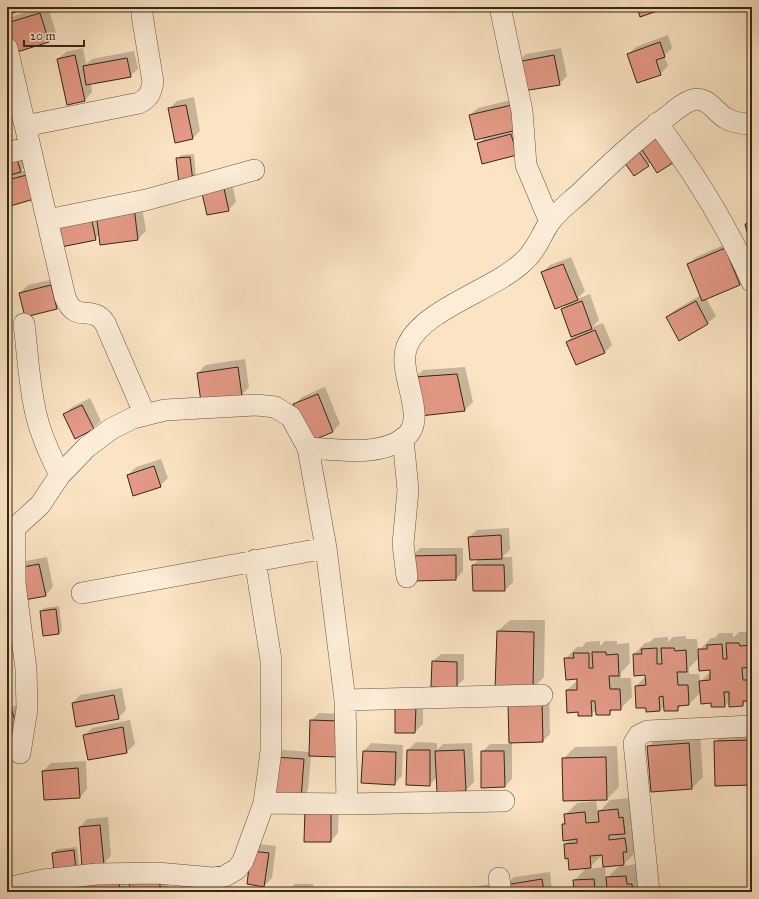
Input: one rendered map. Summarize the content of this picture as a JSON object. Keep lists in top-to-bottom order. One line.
{"scale_bar":"20 m"}
